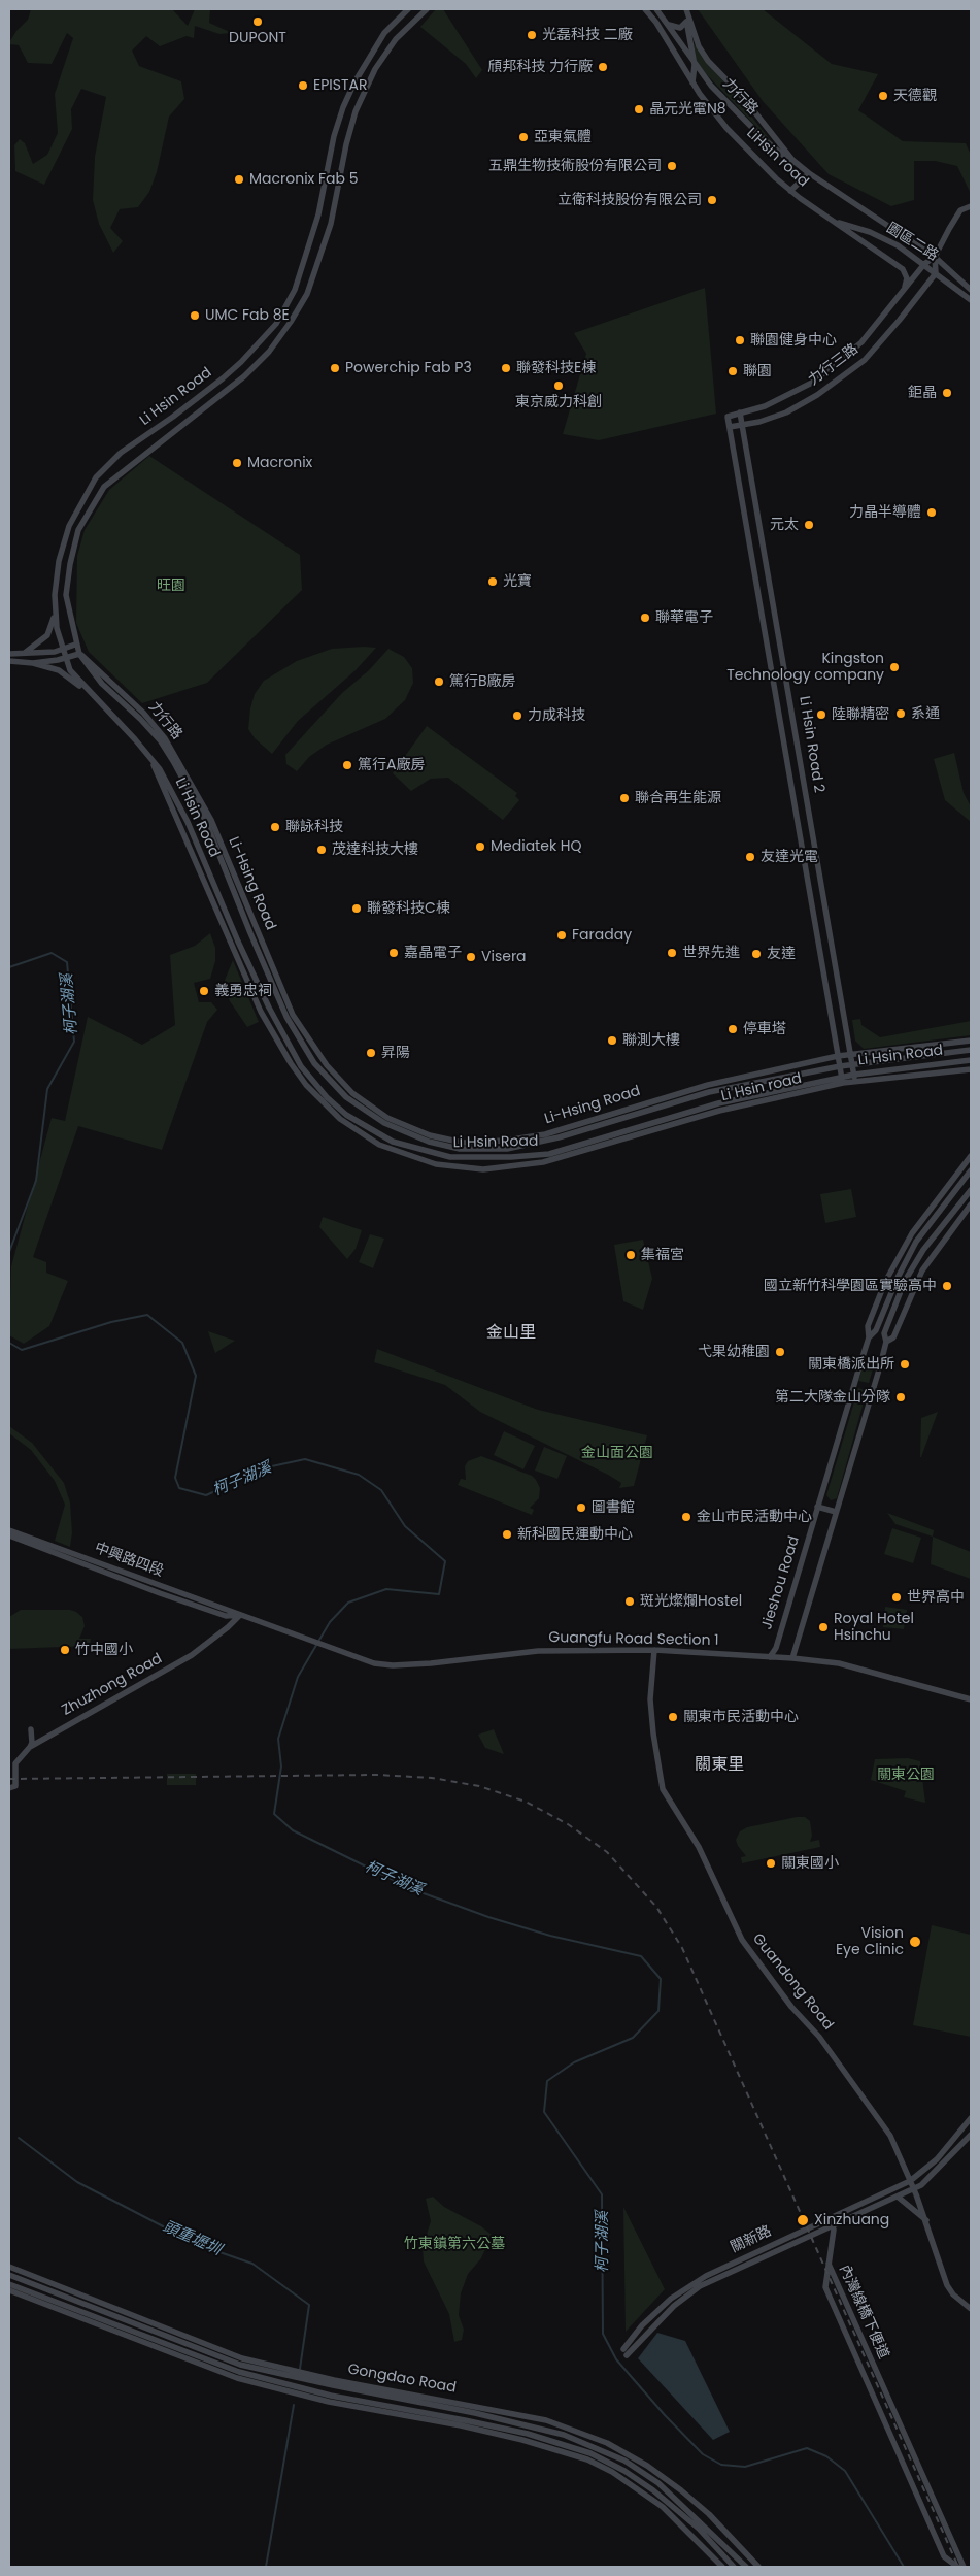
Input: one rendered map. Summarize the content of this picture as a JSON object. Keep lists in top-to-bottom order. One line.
{"streets":{"street":["力行路","LiHsin road","園區二路","力行三路","Li Hsin Road","Li Hsin Road 2","Li-Hsing Road","Li Hsin road","中興路四段","Jieshou Road","Guangfu Road Section 1","Zhuzhong Road","Guandong Road","關新路","內灣線橋下便道","Gongdao Road"]},"crossings":[["力行路","園區二路"],["LiHsin road","園區二路"],["園區二路","力行三路"],["力行三路","Li Hsin Road 2"],["Li Hsin Road","Li Hsin Road 2"],["Li Hsin Road","Li-Hsing Road"],["Li Hsin Road","Li Hsin road"],["Li Hsin Road 2","Li-Hsing Road"],["Li Hsin Road 2","Li Hsin road"],["中興路四段","Guangfu Road Section 1"],["中興路四段","Zhuzhong Road"],["Jieshou Road","Guangfu Road Section 1"],["Guangfu Road Section 1","Guandong Road"],["Guandong Road","關新路"]],"districts":["金山里","關東里"],"water":["柯子湖溪","頭重壢圳"],"parks":["旺園","金山面公園","關東公園","竹東鎮第六公墓"],"places":["DUPONT","光磊科技 二廠","頎邦科技 力行廠","EPISTAR","天德觀","晶元光電N8","亞東氣體","五鼎生物技術股份有限公司","Macronix Fab 5","立衛科技股份有限公司","UMC Fab 8E","聯園健身中心","Powerchip Fab P3","聯發科技E棟","聯園","東京威力科創","鉅晶","Macronix","力晶半導體","元太","光寶","聯華電子","Kingston Technology company","篤行B廠房","系通","陸聯精密","力成科技","篤行A廠房","聯合再生能源","聯詠科技","Mediatek HQ","茂達科技大樓","友達光電","聯發科技C棟","Faraday","嘉晶電子","世界先進","友達","Visera","義勇忠祠","停車塔","聯測大樓","昇陽","集福宮","國立新竹科學園區實驗高中","弋果幼稚園","關東橋派出所","第二大隊金山分隊","圖書館","金山市民活動中心","新科國民運動中心","世界高中","斑光燦爛Hostel","Royal Hotel Hsinchu","竹中國小","關東市民活動中心","關東國小","Vision Eye Clinic","Xinzhuang"]}
